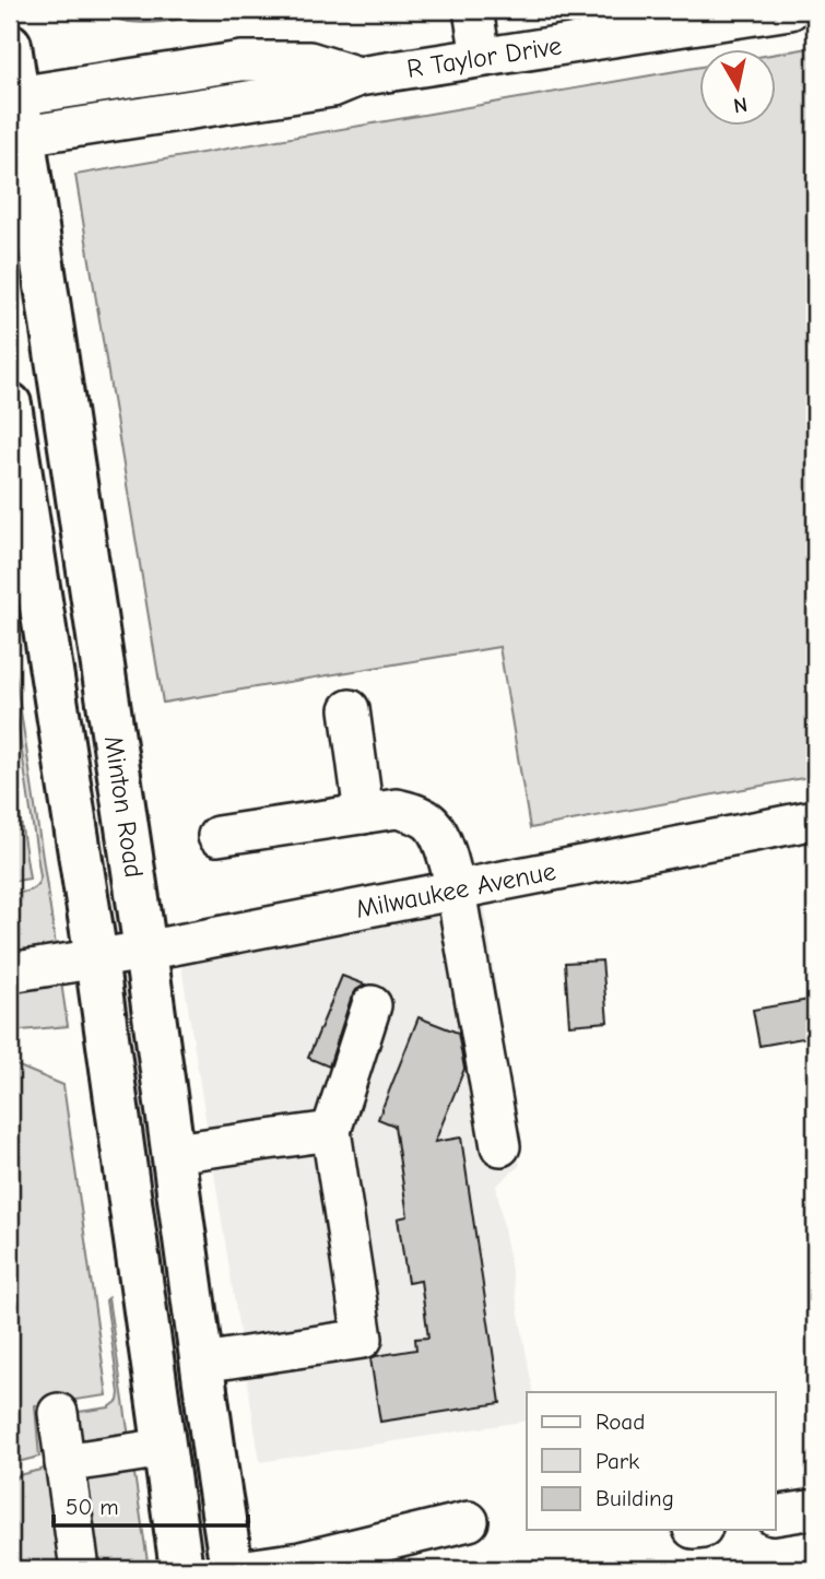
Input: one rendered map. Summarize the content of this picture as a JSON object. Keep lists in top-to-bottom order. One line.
{"streets":{"main road":["Minton Road"],"street":["R Taylor Drive","Milwaukee Avenue"]},"crossings":[["R Taylor Drive","Minton Road"],["Minton Road","Milwaukee Avenue"]],"legend":["Road","Park","Building"],"scale_bar":"50 m","north":"bottom"}
